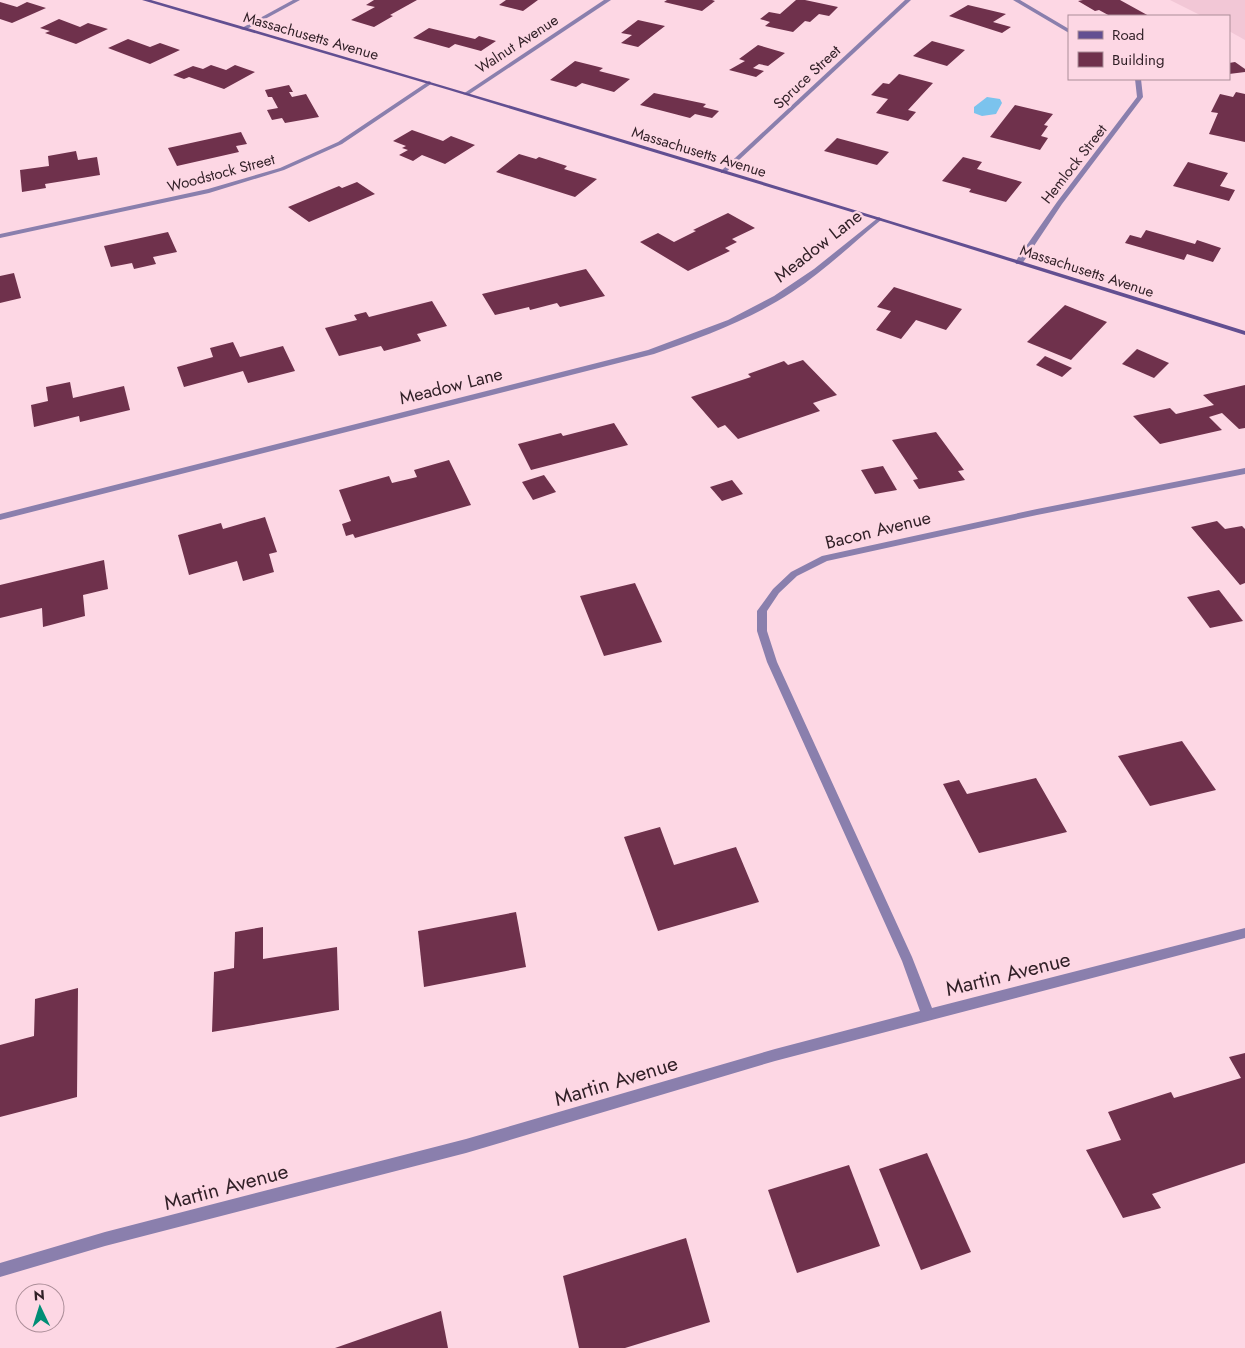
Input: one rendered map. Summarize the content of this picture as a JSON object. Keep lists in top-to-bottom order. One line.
{"streets":{"main road":["Massachusetts Avenue"],"street":["Walnut Avenue","Spruce Street","Hemlock Street","Woodstock Street","Meadow Lane","Bacon Avenue","Martin Avenue"]},"crossings":[["Massachusetts Avenue","Walnut Avenue"],["Massachusetts Avenue","Spruce Street"],["Massachusetts Avenue","Hemlock Street"],["Massachusetts Avenue","Woodstock Street"],["Massachusetts Avenue","Meadow Lane"],["Bacon Avenue","Martin Avenue"]],"legend":["Road","Building"],"north":"top"}
